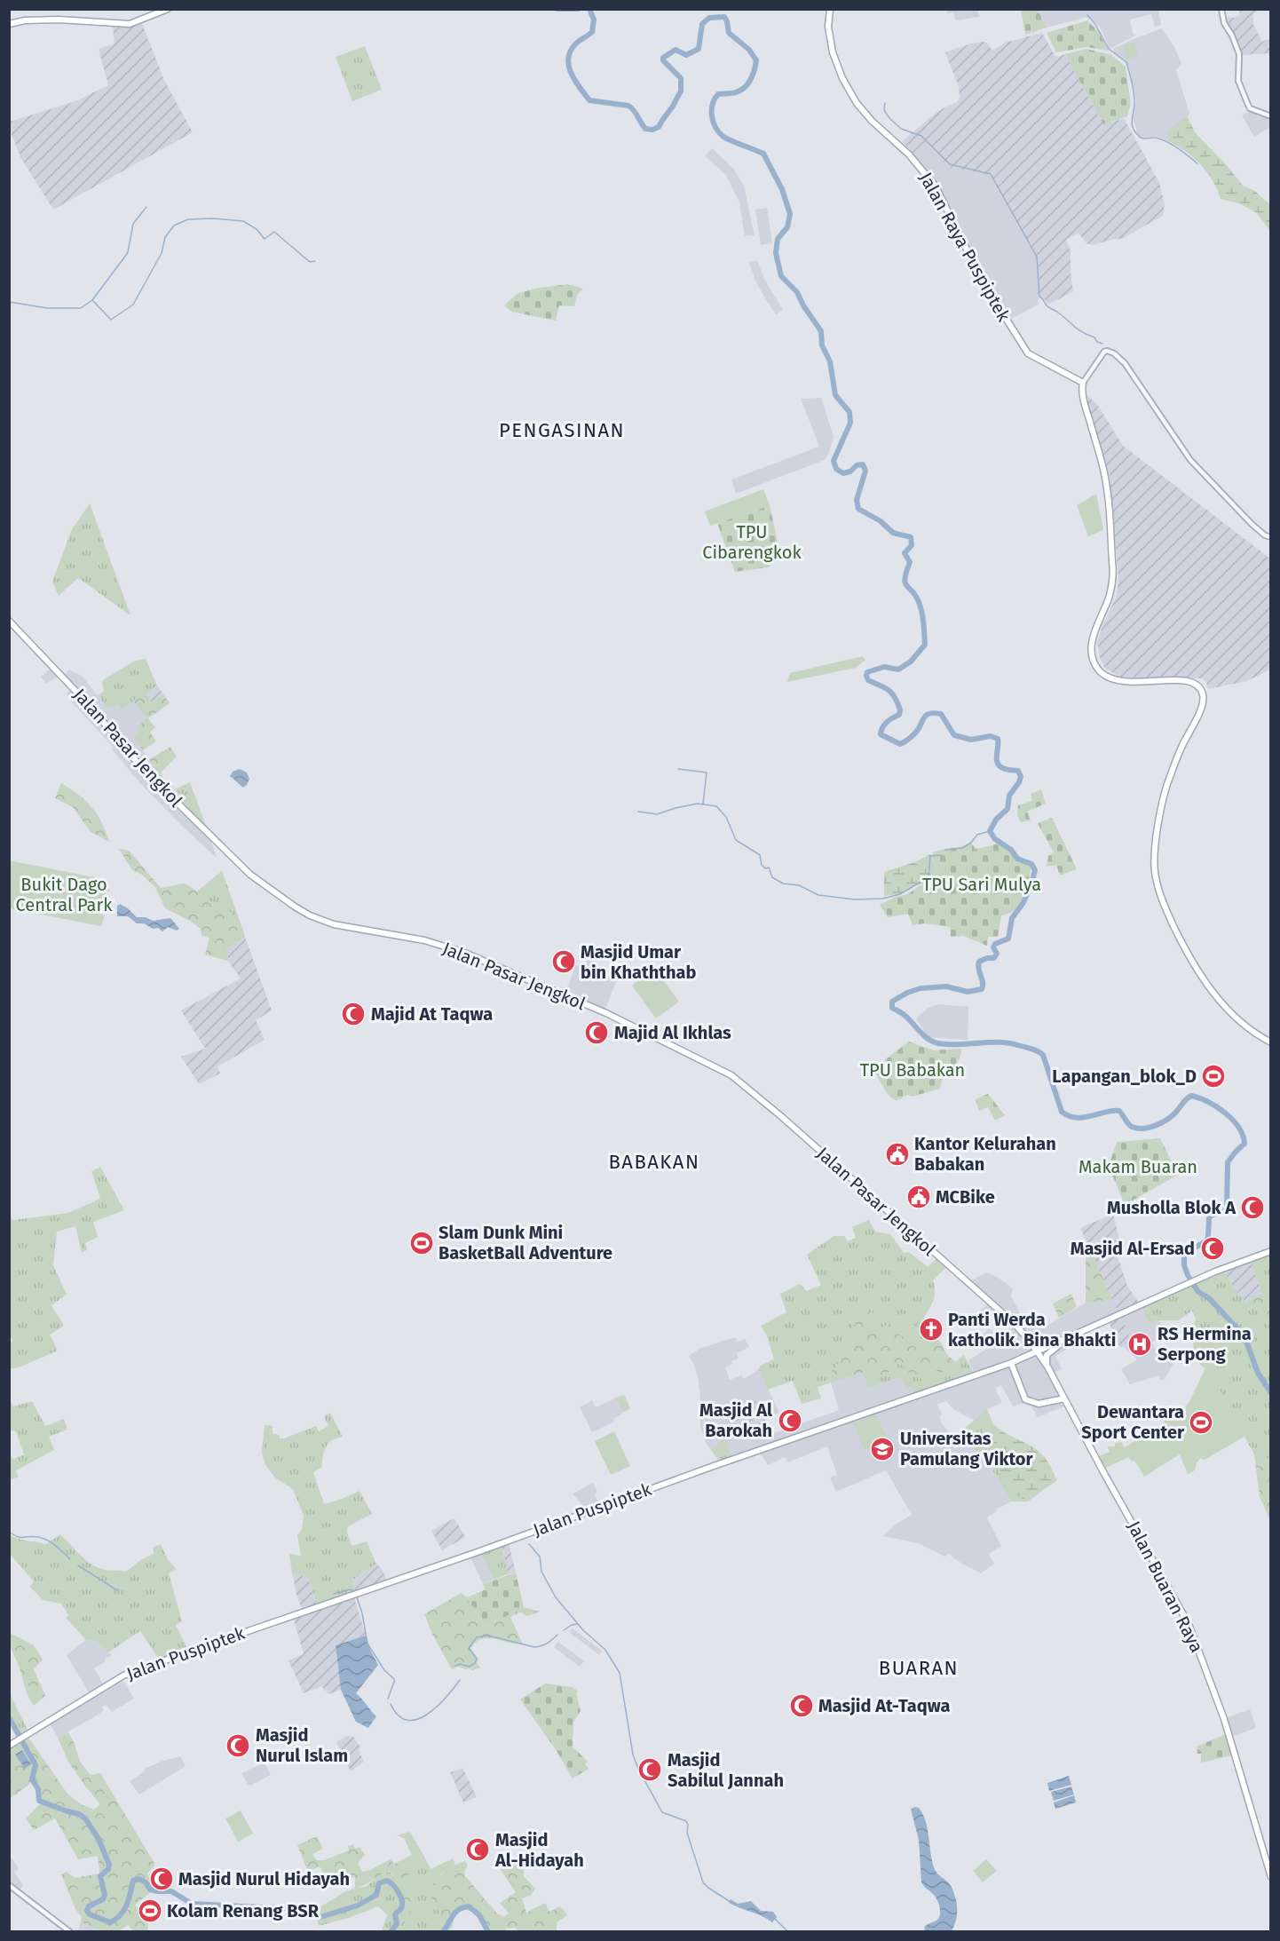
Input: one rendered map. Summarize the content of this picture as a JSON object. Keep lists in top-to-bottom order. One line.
{"streets":{"main road":["Jalan Raya Puspiptek","Jalan Pasar Jengkol","Jalan Puspiptek","Jalan Buaran Raya"]},"crossings":[["Jalan Pasar Jengkol","Jalan Puspiptek"],["Jalan Pasar Jengkol","Jalan Buaran Raya"],["Jalan Puspiptek","Jalan Buaran Raya"]],"districts":["PENGASINAN","BABAKAN","BUARAN"],"parks":["TPU Cibarengkok","Bukit Dago Central Park","TPU Sari Mulya","TPU Babakan","Makam Buaran"],"places":{"mosque":["Masjid Umar bin Khaththab","Majid At Taqwa","Majid Al Ikhlas","Musholla Blok A","Masjid Al-Ersad","Masjid Al Barokah","Masjid At-Taqwa","Masjid Nurul Islam","Masjid Sabilul Jannah","Masjid Al-Hidayah","Masjid Nurul Hidayah"],"sports":["Lapangan_blok_D","Slam Dunk Mini BasketBall Adventure","Dewantara Sport Center","Kolam Renang BSR"],"public building":["Kantor Kelurahan Babakan","MCBike"],"church":["Panti Werda katholik. Bina Bhakti"],"hospital":["RS Hermina Serpong"],"school or university":["Universitas Pamulang Viktor"]}}
